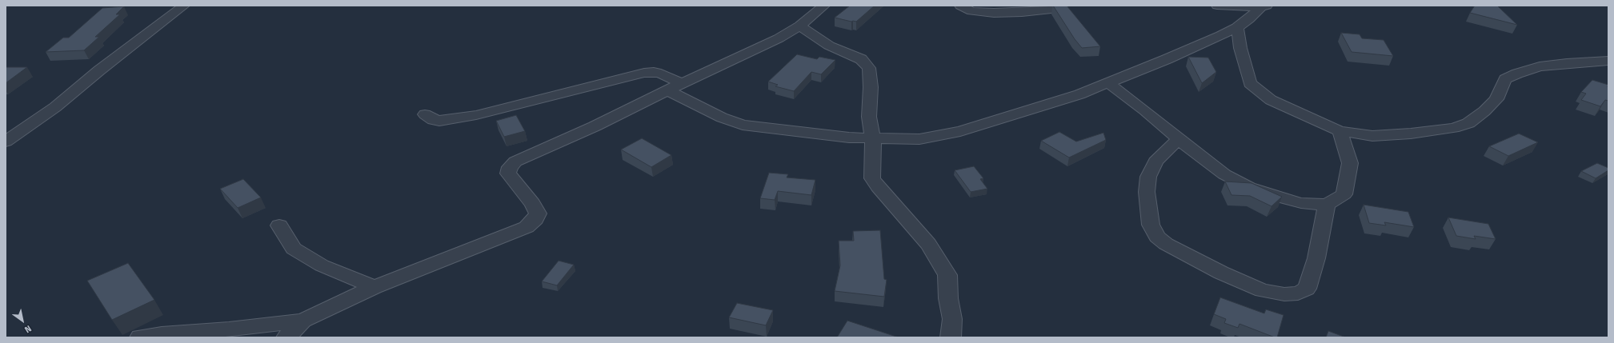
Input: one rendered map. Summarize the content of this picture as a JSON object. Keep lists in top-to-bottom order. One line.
{"north":"bottom right"}
